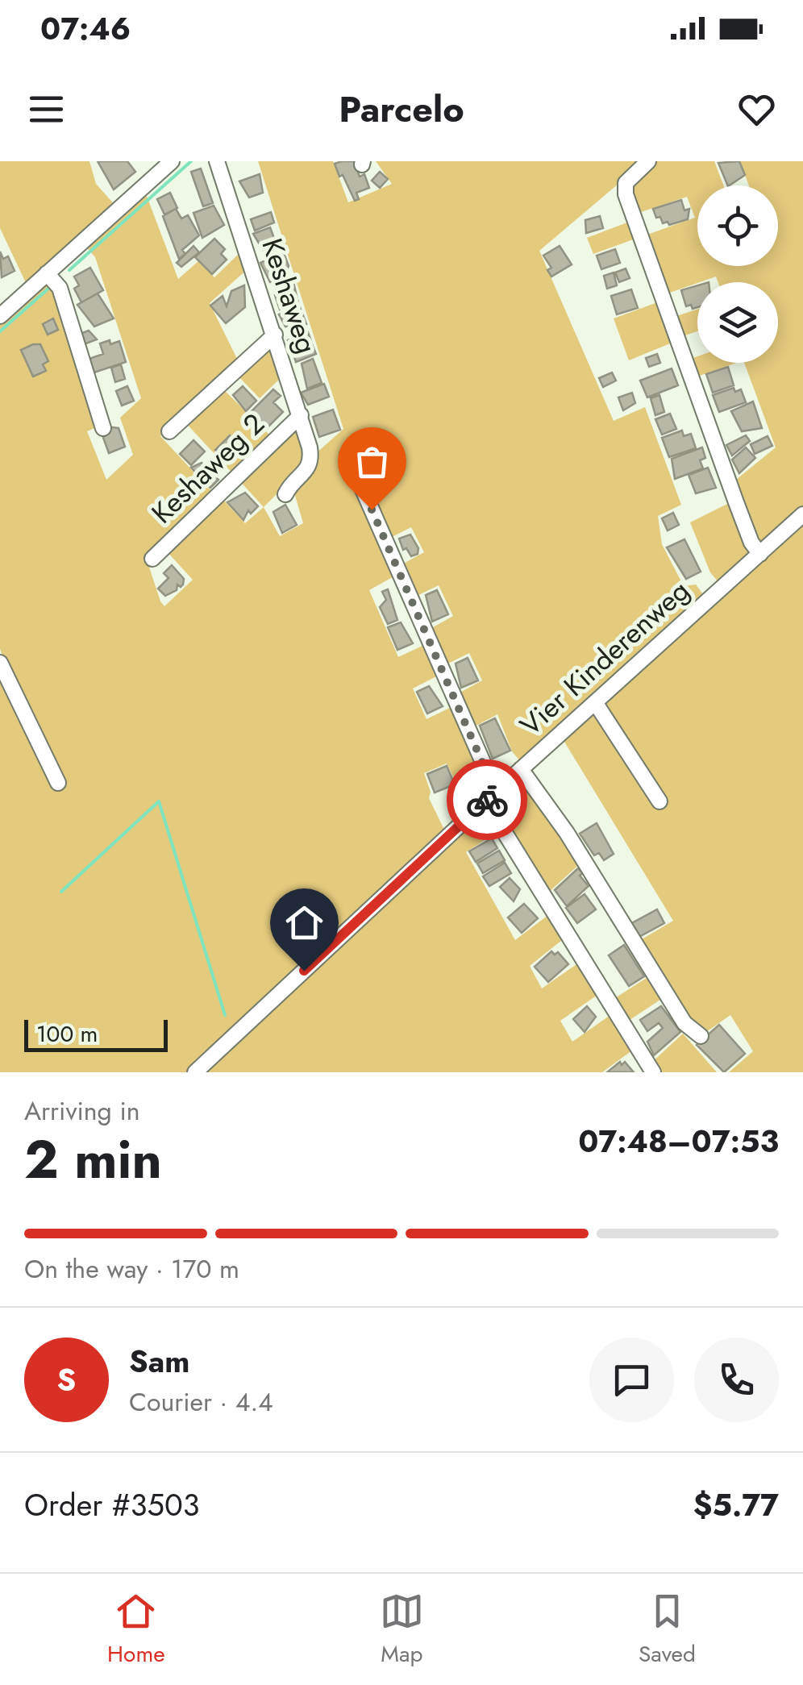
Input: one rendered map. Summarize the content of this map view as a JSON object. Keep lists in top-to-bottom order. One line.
{"streets":{"street":["Keshaweg","Keshaweg 2","Vier Kinderenweg"]},"crossings":[["Keshaweg","Keshaweg 2"]],"scale_bar":"100 m","page":{"status":"07:46","header":"Parcelo","scale":"100 m","heading":["2 min","Arriving in","07:48–07:53"],"panel":["Sam","Courier · 4.4","Order #3503","$5.77"],"bar":"On the way · 170 m","round":"S","tabs":["Home","Map","Saved"]}}
